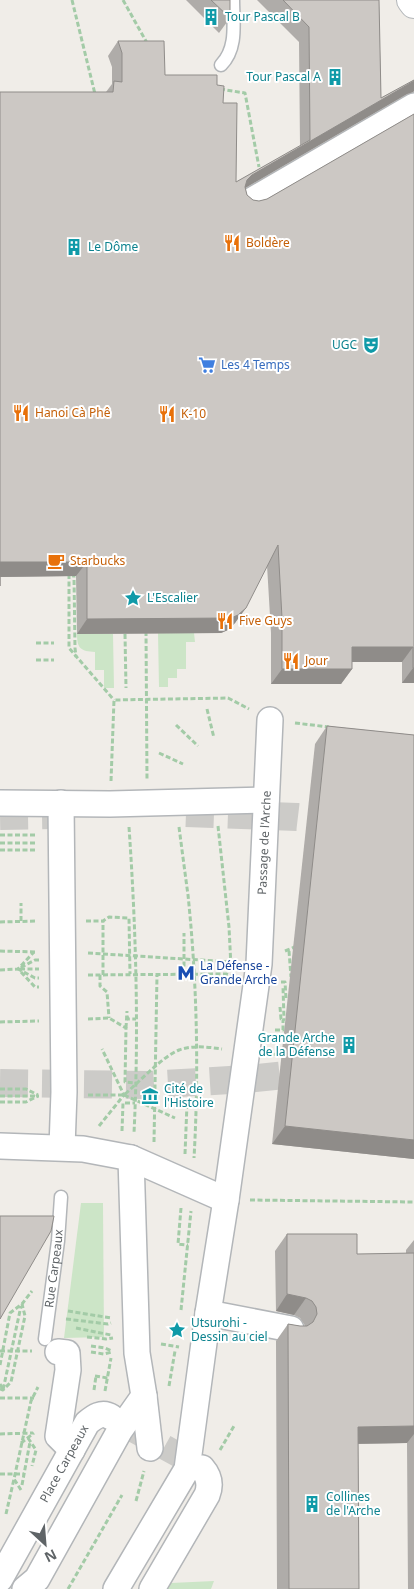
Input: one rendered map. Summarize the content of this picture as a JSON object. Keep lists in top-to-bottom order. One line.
{"streets":{"street":["Passage de l'Arche","Place Carpeaux"],"lane":["Rue Carpeaux"]},"places":{"building":["Tour Pascal B","Tour Pascal A","Le Dôme","Grande Arche de la Défense","Collines de l'Arche"],"restaurant":["Boldère","Hanoi Cà Phê","K-10","Five Guys","Jour"],"theatre":["UGC"],"supermarket":["Les 4 Temps"],"cafe":["Starbucks"],"place":["L'Escalier","Utsurohi - Dessin au ciel"],"metro station":["La Défense - Grande Arche"],"museum":["Cité de l'Histoire"]},"north":"bottom right"}
